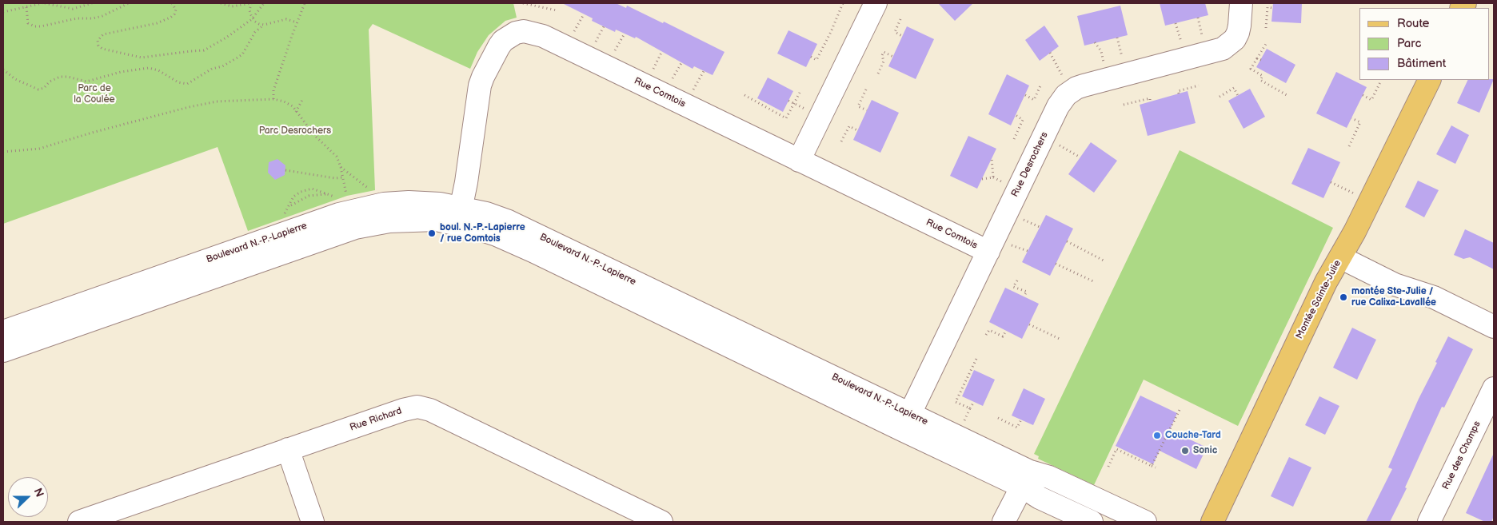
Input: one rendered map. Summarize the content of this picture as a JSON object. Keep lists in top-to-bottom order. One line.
{"streets":{"main road":["Montée Sainte-Julie"],"street":["Rue Comtois","Rue Desrochers","Boulevard N.-P.-Lapierre","Rue Richard","Rue des Champs"]},"crossings":[["Rue Comtois","Rue Desrochers"],["Rue Comtois","Boulevard N.-P.-Lapierre"],["Rue Desrochers","Boulevard N.-P.-Lapierre"]],"parks":["Parc de la Coulée","Parc Desrochers"],"places":["boul. N.-P.-Lapierre / rue Comtois","montée Ste-Julie / rue Calixa-Lavallée","Couche-Tard","Sonic"],"legend":["Route","Parc","Bâtiment"],"north":"right"}
